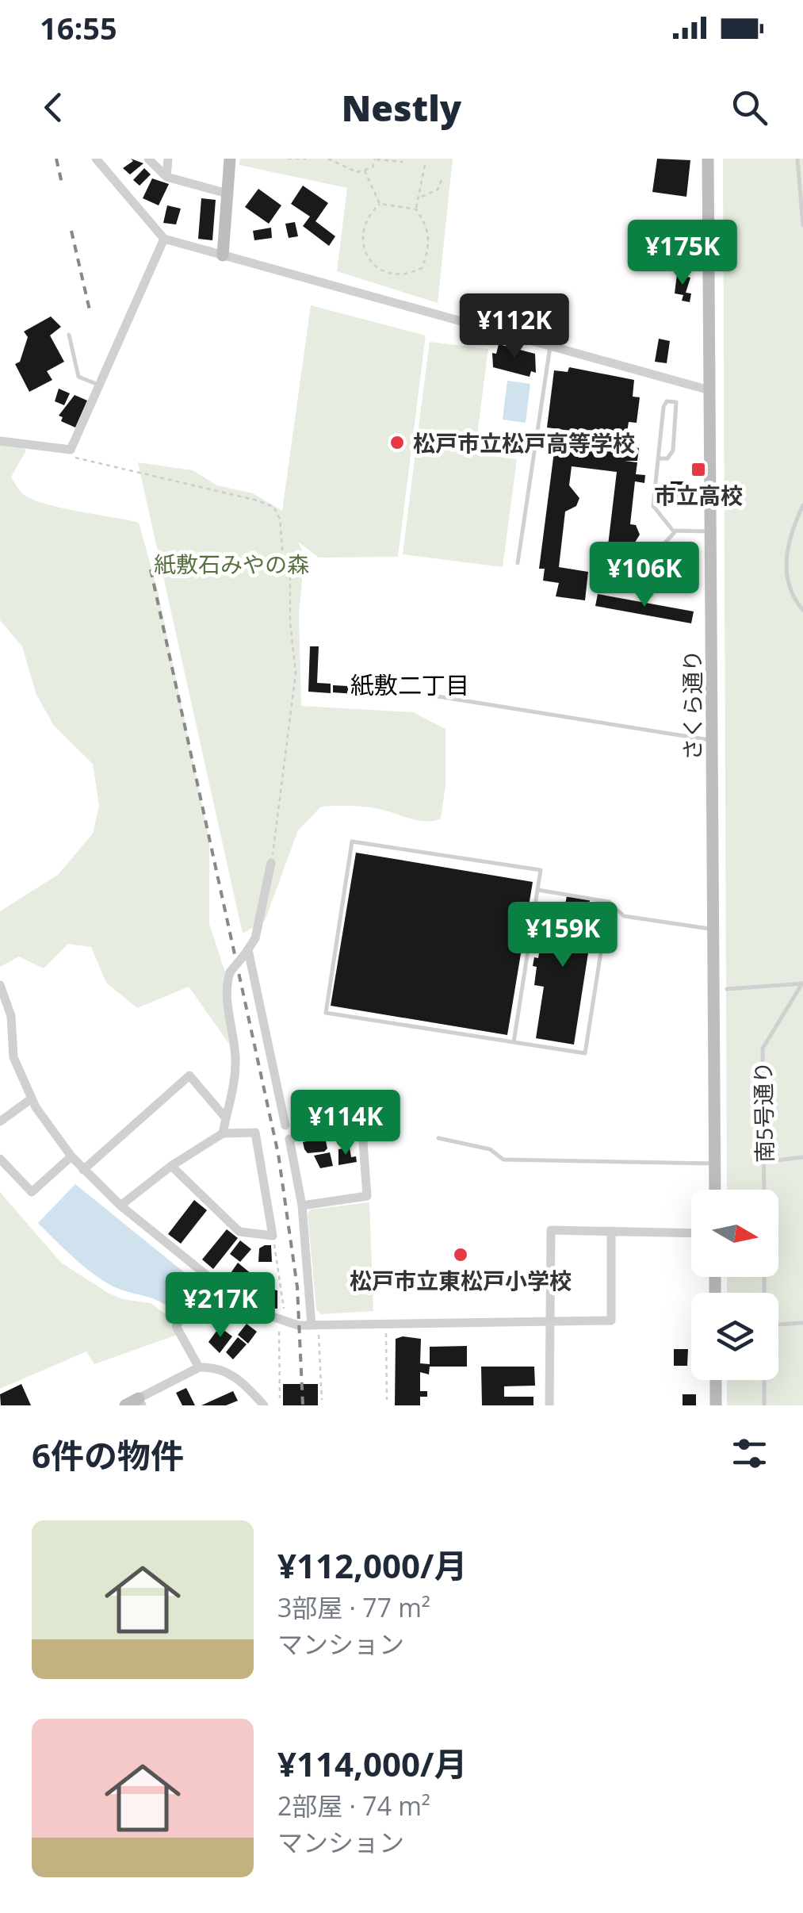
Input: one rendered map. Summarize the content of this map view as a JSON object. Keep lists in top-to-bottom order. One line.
{"streets":{"street":["さくら通り"],"lane":["南5号通り"]},"districts":["紙敷二丁目"],"parks":["紙敷石みやの森"],"places":{"other":["松戸市立松戸高等学校","松戸市立東松戸小学校"],"transit":["市立高校"]},"north":"right","page":{"status":"16:55","header":"Nestly","price":["¥175K","¥112K","¥106K","¥159K","¥114K","¥217K"],"heading":"6件の物件","list":[{"name":"¥112,000/月","note":"3部屋 · 77 m² · マンション"},{"name":"¥114,000/月","note":"2部屋 · 74 m² · マンション"}]}}
